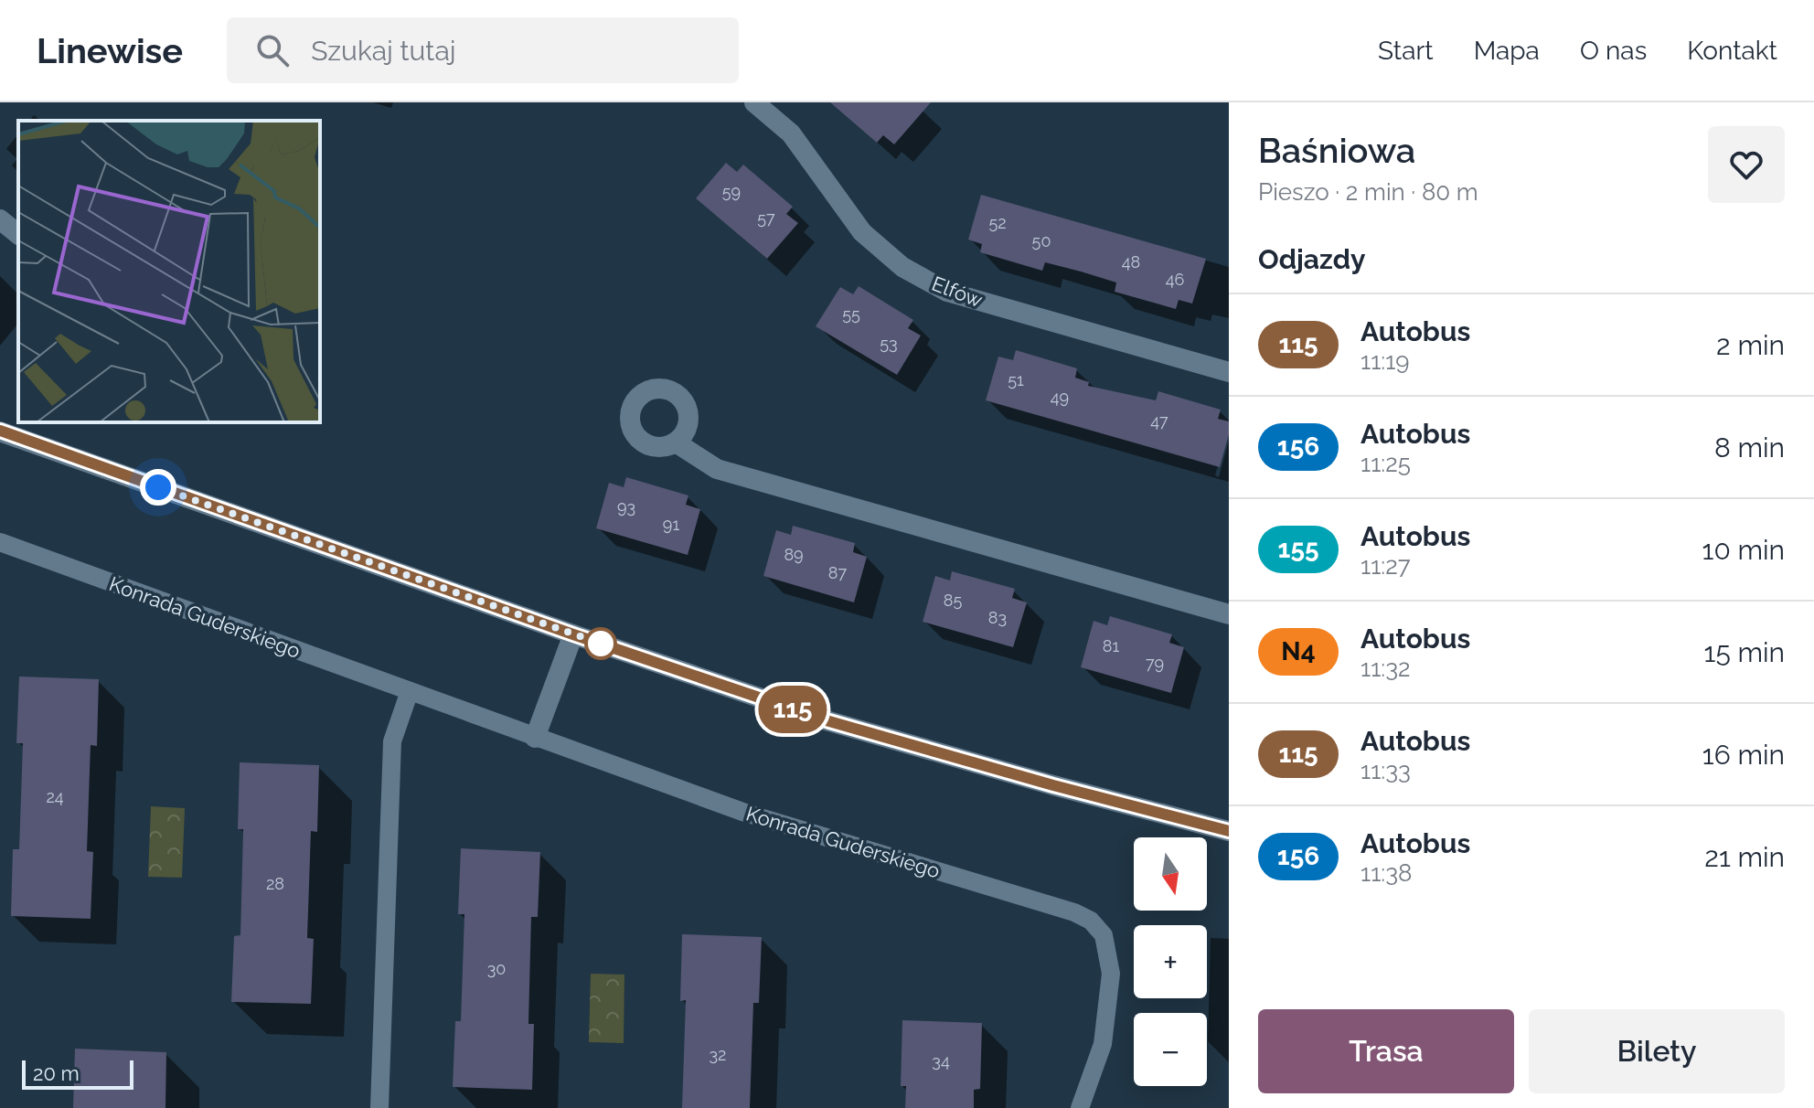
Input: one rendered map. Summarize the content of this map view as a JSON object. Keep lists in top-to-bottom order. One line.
{"streets":{"street":["Elfów"],"lane":["Konrada Guderskiego"]},"lines":["bus line 115"],"house_numbers":["59","57","52","50","48","46","55","53","51","49","47","93","91","89","87","85","83","81","79","24","28","30","32","34"],"scale_bar":"20 m","north":"bottom","page":{"header":"Linewise","search":"Szukaj tutaj","nav":["Start","Mapa","O nas","Kontakt"],"on_map":"115","heading":[["Baśniowa","Pieszo · 2 min · 80 m"],"Odjazdy"],"list":[{"mark":"115","name":"Autobus","note":"11:19","value":"2 min"},{"mark":"156","name":"Autobus","note":"11:25","value":"8 min"},{"mark":"155","name":"Autobus","note":"11:27","value":"10 min"},{"mark":"N4","name":"Autobus","note":"11:32","value":"15 min"},{"mark":"115","name":"Autobus","note":"11:33","value":"16 min"},{"mark":"156","name":"Autobus","note":"11:38","value":"21 min"}],"map_buttons":["+","−"],"buttons":["Trasa","Bilety"],"scale":"20 m"}}
